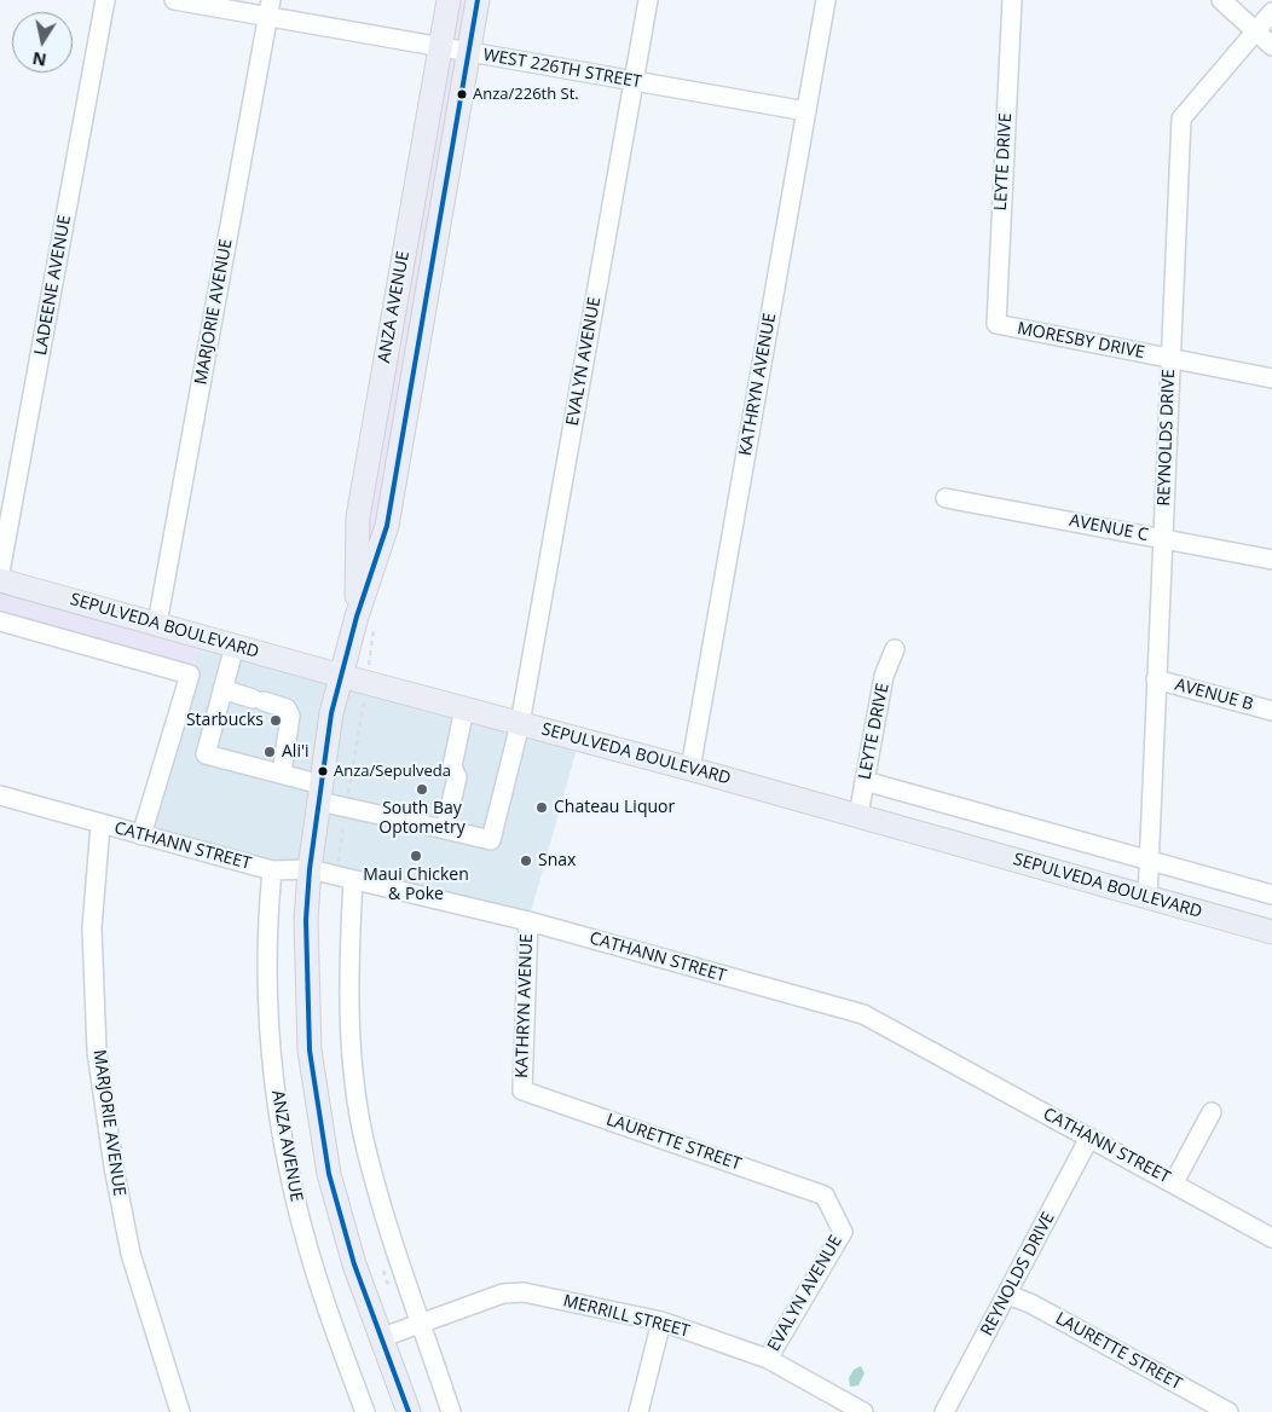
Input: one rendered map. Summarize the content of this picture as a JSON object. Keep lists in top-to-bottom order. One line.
{"streets":{"main road":["ANZA AVENUE","SEPULVEDA BOULEVARD"],"street":["WEST 226TH STREET","LEYTE DRIVE","LADEENE AVENUE","MARJORIE AVENUE","MORESBY DRIVE","EVALYN AVENUE","KATHRYN AVENUE","REYNOLDS DRIVE","AVENUE C","AVENUE B","CATHANN STREET","LAURETTE STREET","MERRILL STREET"]},"crossings":[["WEST 226TH STREET","ANZA AVENUE"],["WEST 226TH STREET","MARJORIE AVENUE"],["WEST 226TH STREET","EVALYN AVENUE"],["WEST 226TH STREET","KATHRYN AVENUE"],["LEYTE DRIVE","MORESBY DRIVE"],["LEYTE DRIVE","SEPULVEDA BOULEVARD"],["ANZA AVENUE","SEPULVEDA BOULEVARD"],["ANZA AVENUE","CATHANN STREET"],["ANZA AVENUE","MERRILL STREET"],["MARJORIE AVENUE","SEPULVEDA BOULEVARD"],["MARJORIE AVENUE","CATHANN STREET"],["MORESBY DRIVE","REYNOLDS DRIVE"],["EVALYN AVENUE","SEPULVEDA BOULEVARD"],["EVALYN AVENUE","LAURETTE STREET"],["EVALYN AVENUE","MERRILL STREET"],["KATHRYN AVENUE","SEPULVEDA BOULEVARD"],["KATHRYN AVENUE","CATHANN STREET"],["KATHRYN AVENUE","LAURETTE STREET"],["REYNOLDS DRIVE","AVENUE C"],["REYNOLDS DRIVE","SEPULVEDA BOULEVARD"],["REYNOLDS DRIVE","AVENUE B"],["REYNOLDS DRIVE","CATHANN STREET"],["REYNOLDS DRIVE","LAURETTE STREET"]],"places":["Anza/226th St.","Starbucks","Ali'i","Anza/Sepulveda","South Bay Optometry","Chateau Liquor","Maui Chicken & Poke","Snax"],"north":"bottom"}
